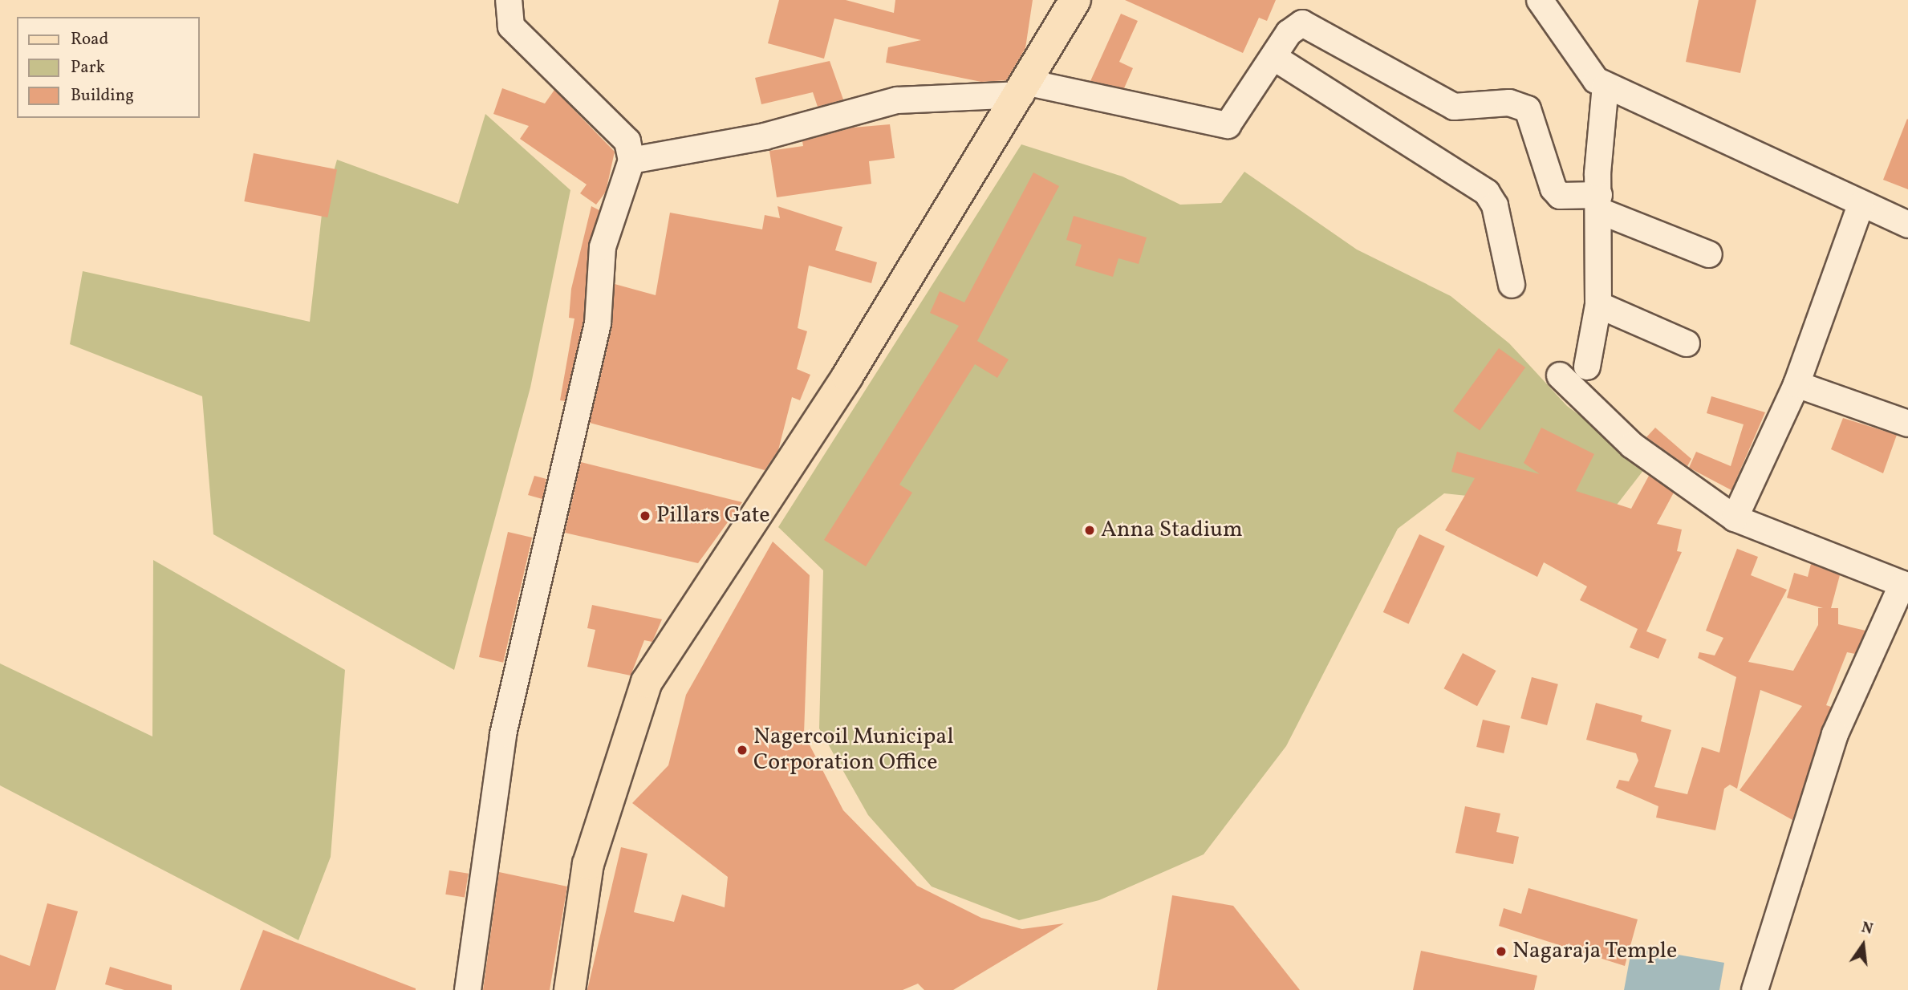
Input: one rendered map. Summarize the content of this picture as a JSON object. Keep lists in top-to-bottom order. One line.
{"places":["Pillars Gate","Anna Stadium","Nagercoil Municipal Corporation Office","Nagaraja Temple"],"legend":["Road","Park","Building"],"north":"top"}
